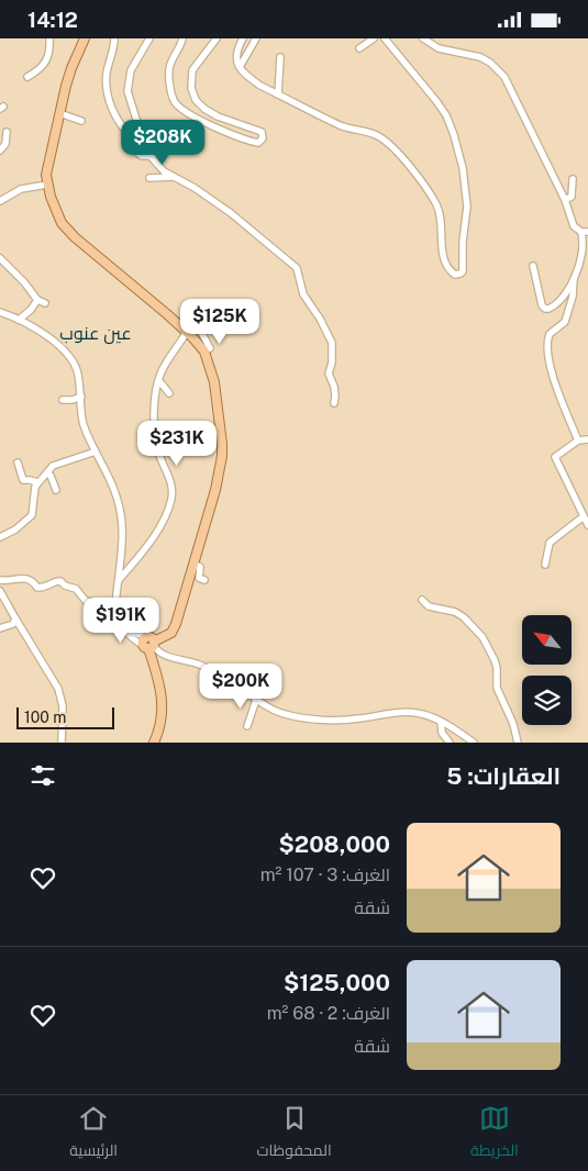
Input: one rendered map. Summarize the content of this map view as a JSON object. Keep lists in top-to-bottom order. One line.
{"districts":["عين عنوب"],"scale_bar":"100 m","north":"top left","page":{"status":"14:12","price":["$208K","$125K","$231K","$191K","$200K"],"scale":"100 m","heading":"العقارات: 5","list":[{"name":"$208,000","note":"الغرف: 3 · 107 m² · شقة"},{"name":"$125,000","note":"الغرف: 2 · 68 m² · شقة"}],"tabs":["الخريطة","المحفوظات","الرئيسية"]}}
